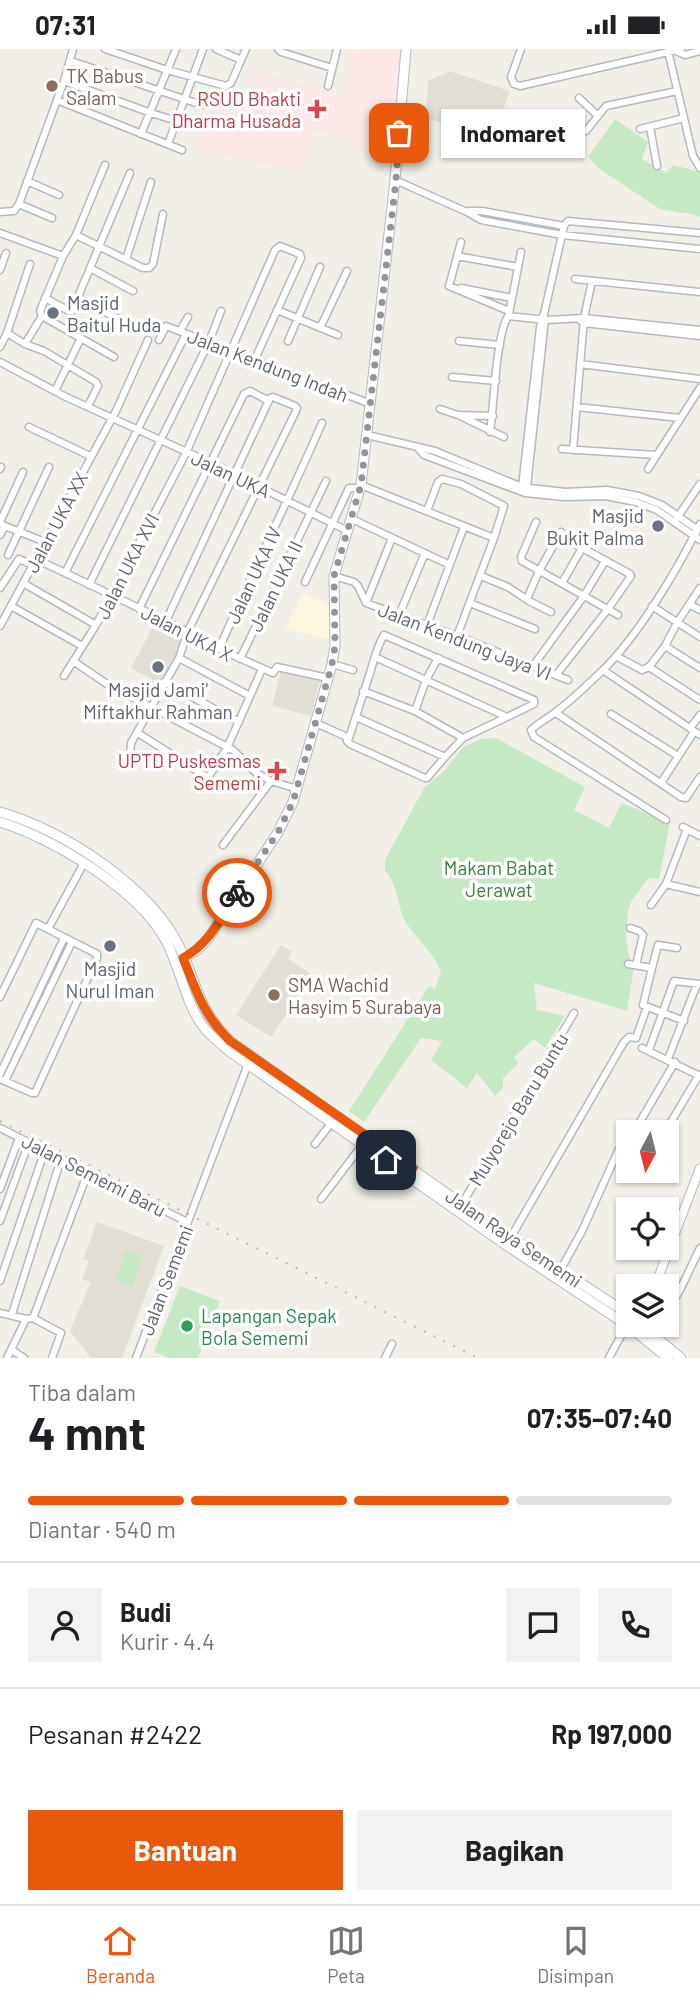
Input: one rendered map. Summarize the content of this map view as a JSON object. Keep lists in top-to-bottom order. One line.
{"streets":{"main road":["Jalan Raya Sememi"],"street":["Jalan Kendung Indah","Jalan UKA","Jalan UKA XX","Jalan UKA XVI","Jalan UKA IV","Jalan UKA II","Jalan UKA X","Jalan Kendung Jaya VI","Mulyorejo Baru Buntu","Jalan Sememi Baru","Jalan Sememi"]},"crossings":[["Jalan Kendung Indah","Jalan UKA XVI"],["Jalan UKA","Jalan UKA XX"],["Jalan UKA","Jalan UKA XVI"],["Jalan UKA","Jalan UKA IV"],["Jalan UKA","Jalan UKA II"],["Jalan UKA XX","Jalan UKA X"],["Jalan UKA XVI","Jalan UKA X"],["Jalan UKA IV","Jalan UKA X"],["Jalan UKA II","Jalan UKA X"],["Mulyorejo Baru Buntu","Jalan Raya Sememi"],["Jalan Sememi Baru","Jalan Sememi"],["Jalan Raya Sememi","Jalan Sememi"]],"parks":["Makam Babat Jerawat"],"places":{"other":["TK Babus Salam","Indomaret","Masjid Baitul Huda","Masjid Bukit Palma","Masjid Jami' Miftakhur Rahman","Masjid Nurul Iman","SMA Wachid Hasyim 5 Surabaya","Lapangan Sepak Bola Sememi"],"health":["RSUD Bhakti Dharma Husada","UPTD Puskesmas Sememi"]},"north":"bottom","page":{"status":"07:31","bubble":"Indomaret","heading":["4 mnt","Tiba dalam","07:35–07:40"],"panel":["Budi","Kurir · 4.4","Pesanan #2422","Rp 197,000"],"bar":"Diantar · 540 m","buttons":["Bantuan","Bagikan"],"tabs":["Beranda","Peta","Disimpan"]}}
